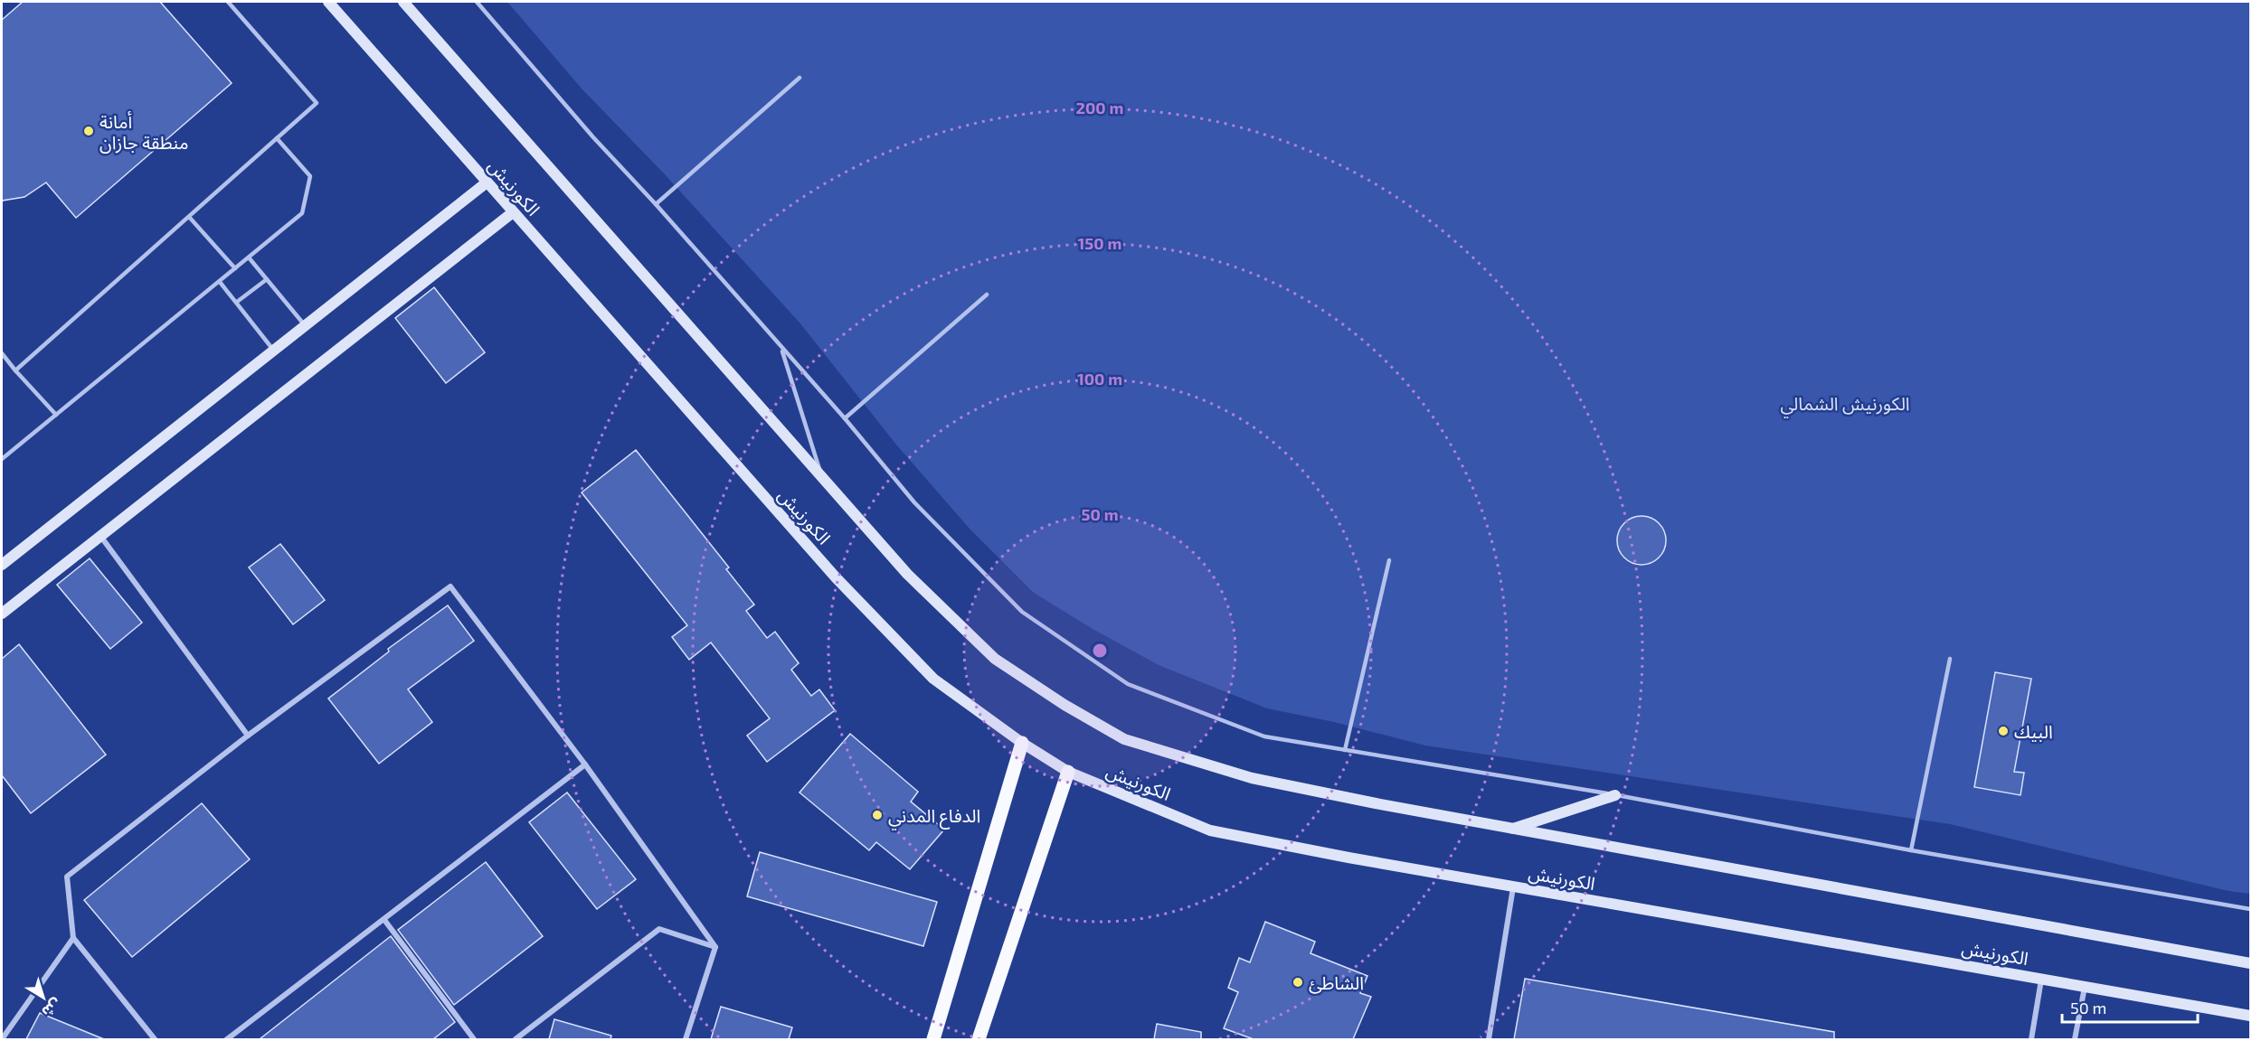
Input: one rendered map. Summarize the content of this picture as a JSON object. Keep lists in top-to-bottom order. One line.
{"streets":{"main road":["الكورنيش"]},"parks":["الكورنيش الشمالي"],"places":["أمانة منطقة جازان","البيك","الدفاع المدني","الشاطئ"],"scale_bar":"50 m","north":"bottom right","rings":["200 m","150 m","100 m","50 m"]}
